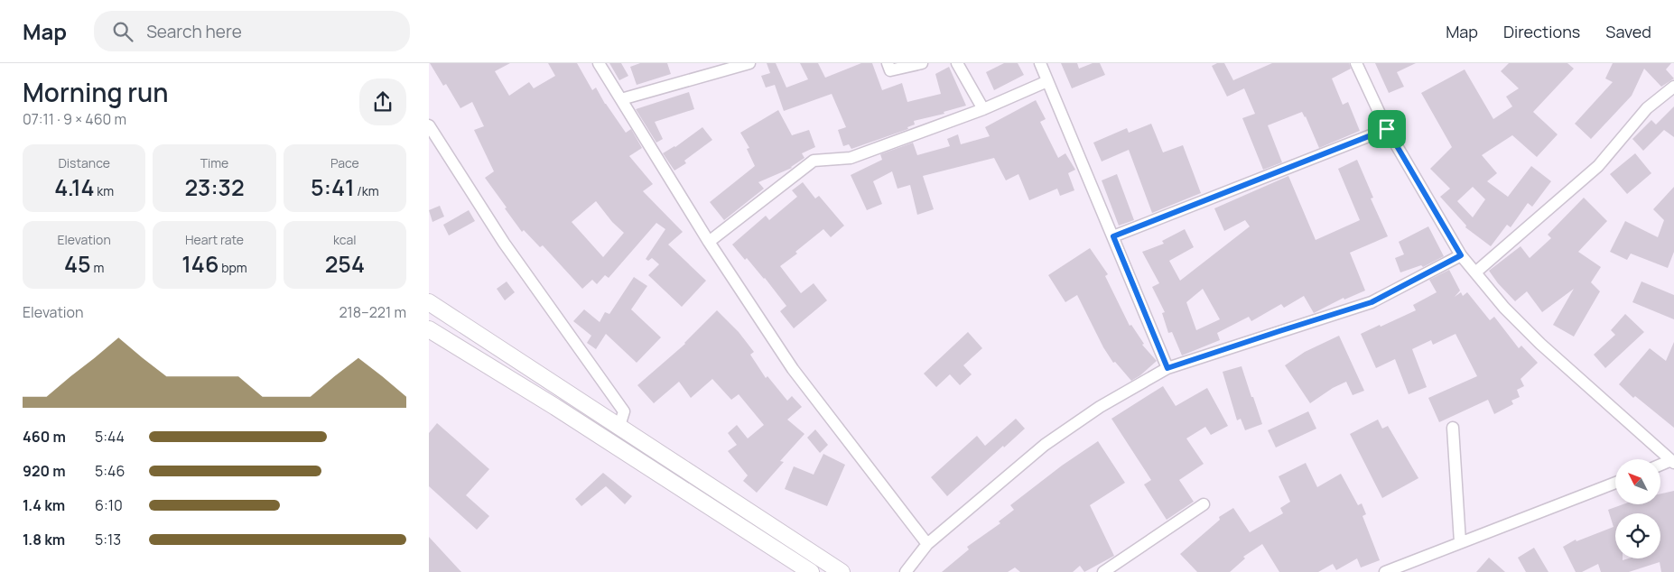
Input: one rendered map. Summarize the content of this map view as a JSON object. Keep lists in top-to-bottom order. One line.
{"north":"top left","page":{"header":"Map","search":"Search here","nav":["Map","Directions","Saved"],"heading":["Morning run","07:11 · 9 × 460 m"],"stats":[["Distance","4.14 km"],["Time","23:32"],["Pace","5:41 /km"],["Elevation","45 m"],["Heart rate","146 bpm"],["kcal","254"]],"chart":["Elevation","218–221 m"],"list":[{"name":"460 m","note":"5:44"},{"name":"920 m","note":"5:46"},{"name":"1.4 km","note":"6:10"},{"name":"1.8 km","note":"5:13"}]}}
